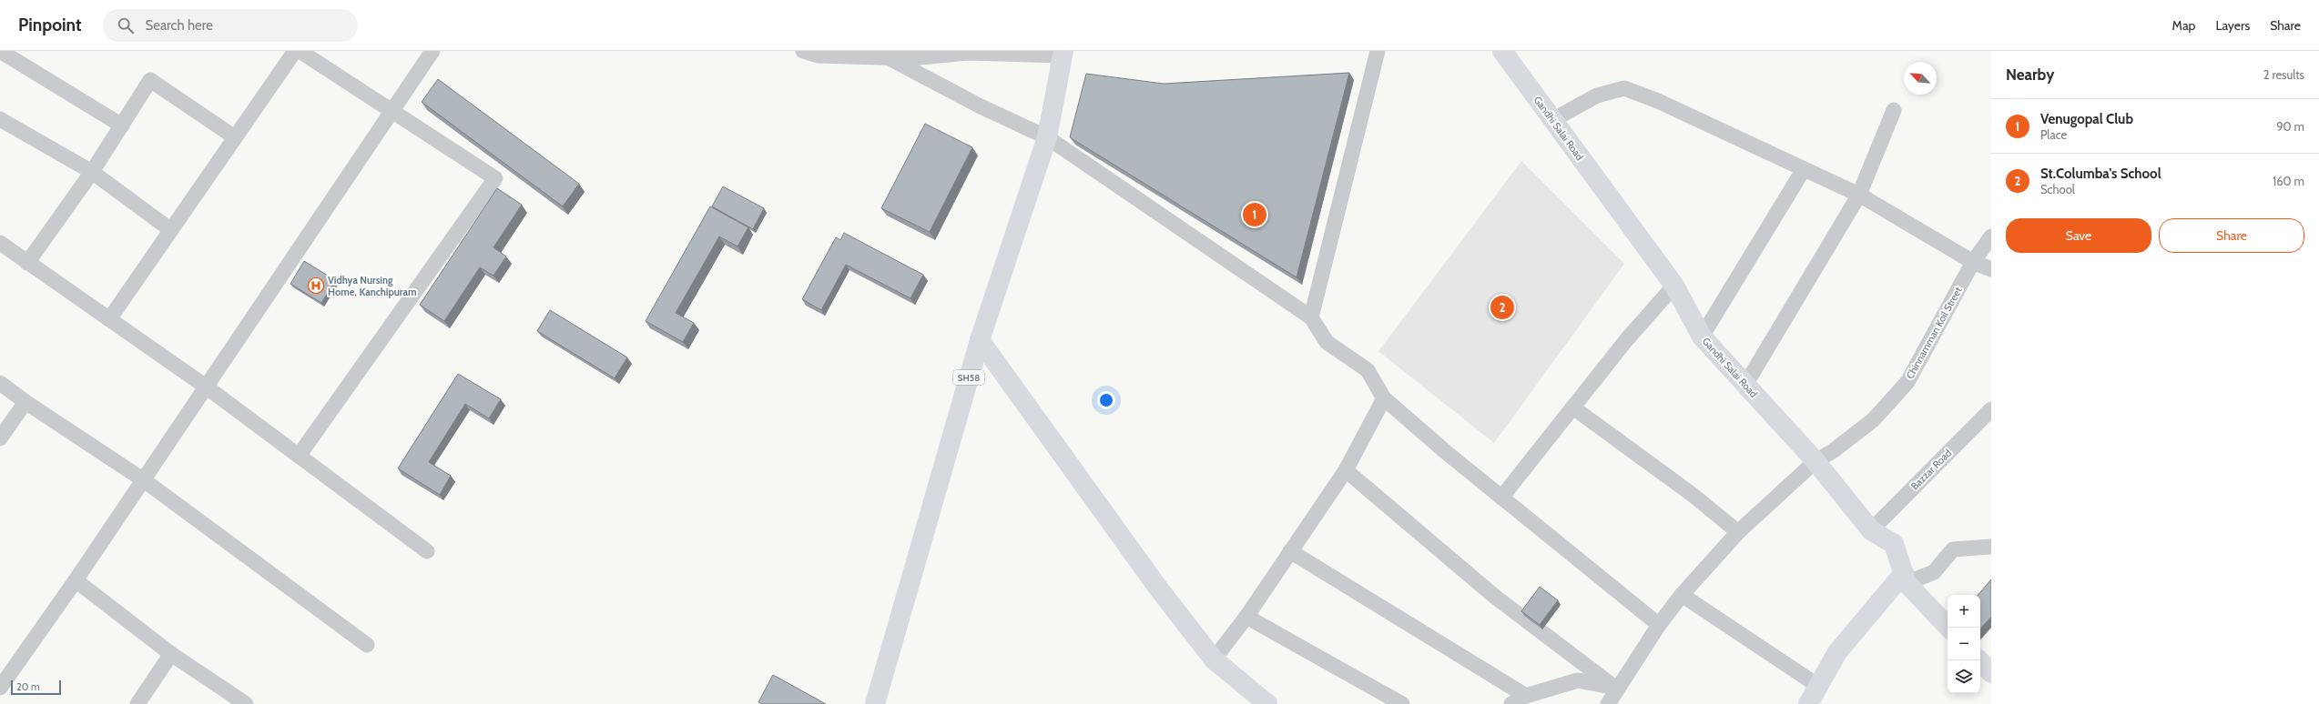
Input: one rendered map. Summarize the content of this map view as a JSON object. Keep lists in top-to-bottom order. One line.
{"streets":{"street":["Gandhi Salai Road","Chinnamman Koil Street","SH58","Bazzar Road"]},"crossings":[["Gandhi Salai Road","Chinnamman Koil Street"],["Gandhi Salai Road","Bazzar Road"]],"places":{"hospital":["Vidhya Nursing Home, Kanchipuram"]},"scale_bar":"20 m","north":"top left","page":{"header":"Pinpoint","search":"Search here","nav":["Map","Layers","Share"],"heading":["Nearby","2 results"],"list":[{"mark":"1","name":"Venugopal Club","note":"Place","value":"90 m"},{"mark":"2","name":"St.Columba's School","note":"School","value":"160 m"}],"pins":["1","2"],"buttons":["Save","Share"],"map_buttons":["+","−"],"scale":"20 m"}}
